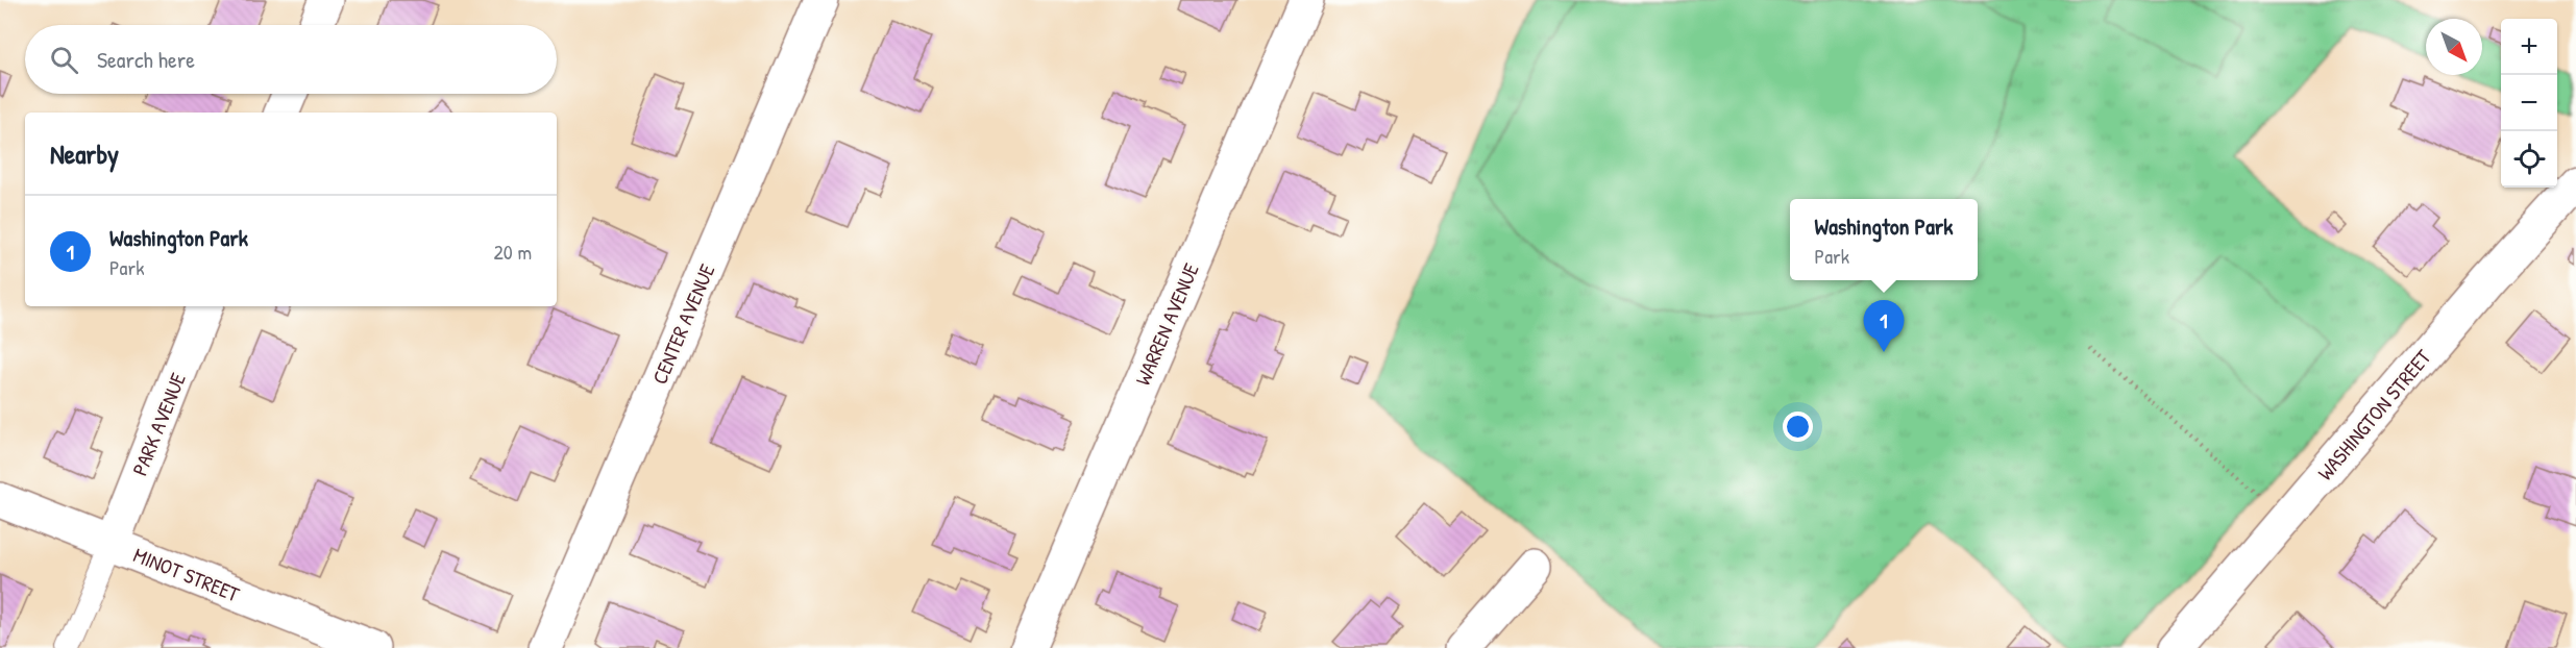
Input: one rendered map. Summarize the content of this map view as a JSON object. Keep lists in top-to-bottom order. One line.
{"streets":{"street":["CENTER AVENUE","WARREN AVENUE","WASHINGTON STREET","PARK AVENUE","MINOT STREET"]},"crossings":[["PARK AVENUE","MINOT STREET"]],"north":"bottom right","page":{"map_buttons":["+","−"],"search":"Search here","heading":"Nearby","list":[{"mark":"1","name":"Washington Park","note":"Park","value":"20 m"}],"popup":["Washington Park","Park"],"pins":"1"}}
